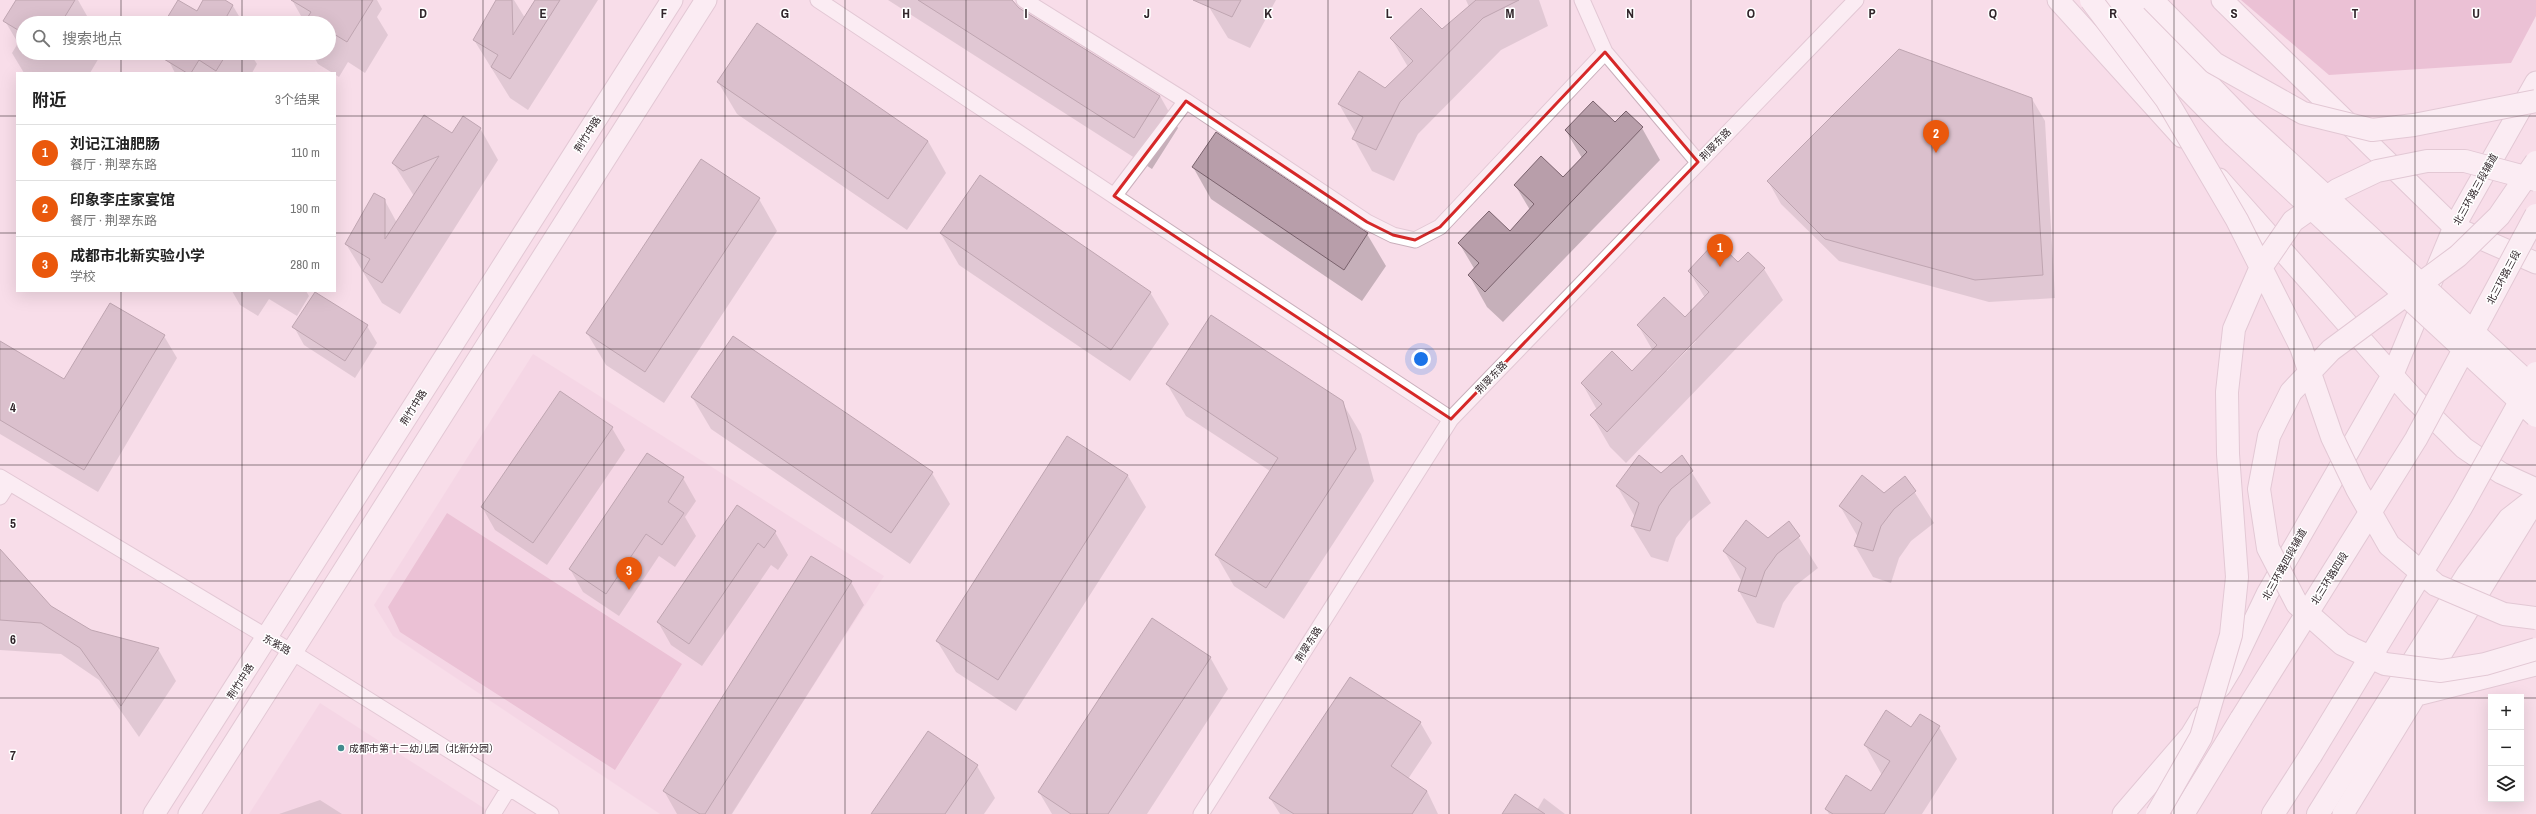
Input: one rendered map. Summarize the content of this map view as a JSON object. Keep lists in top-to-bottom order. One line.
{"streets":{"main road":["荆竹中路","北三环路三段辅道","北三环路三段","北三环路四段辅道","北三环路四段"],"street":["荆翠东路","东紫路"]},"crossings":[["荆竹中路","东紫路"],["北三环路三段辅道","北三环路四段辅道"],["北三环路三段","北三环路四段"]],"places":["成都市第十二幼儿园（北新分园）"],"page":{"search":"搜索地点","heading":["附近","3个结果"],"pins":["2","1","3"],"list":[{"mark":"1","name":"刘记江油肥肠","note":"餐厅 · 荆翠东路","value":"110 m"},{"mark":"2","name":"印象李庄家宴馆","note":"餐厅 · 荆翠东路","value":"190 m"},{"mark":"3","name":"成都市北新实验小学","note":"学校","value":"280 m"}],"map_buttons":["+","−"]},"grid":{"columns":["D","E","F","G","H","I","J","K","L","M","N","O","P","Q","R","S","T","U"],"rows":["4","5","6","7"]}}
